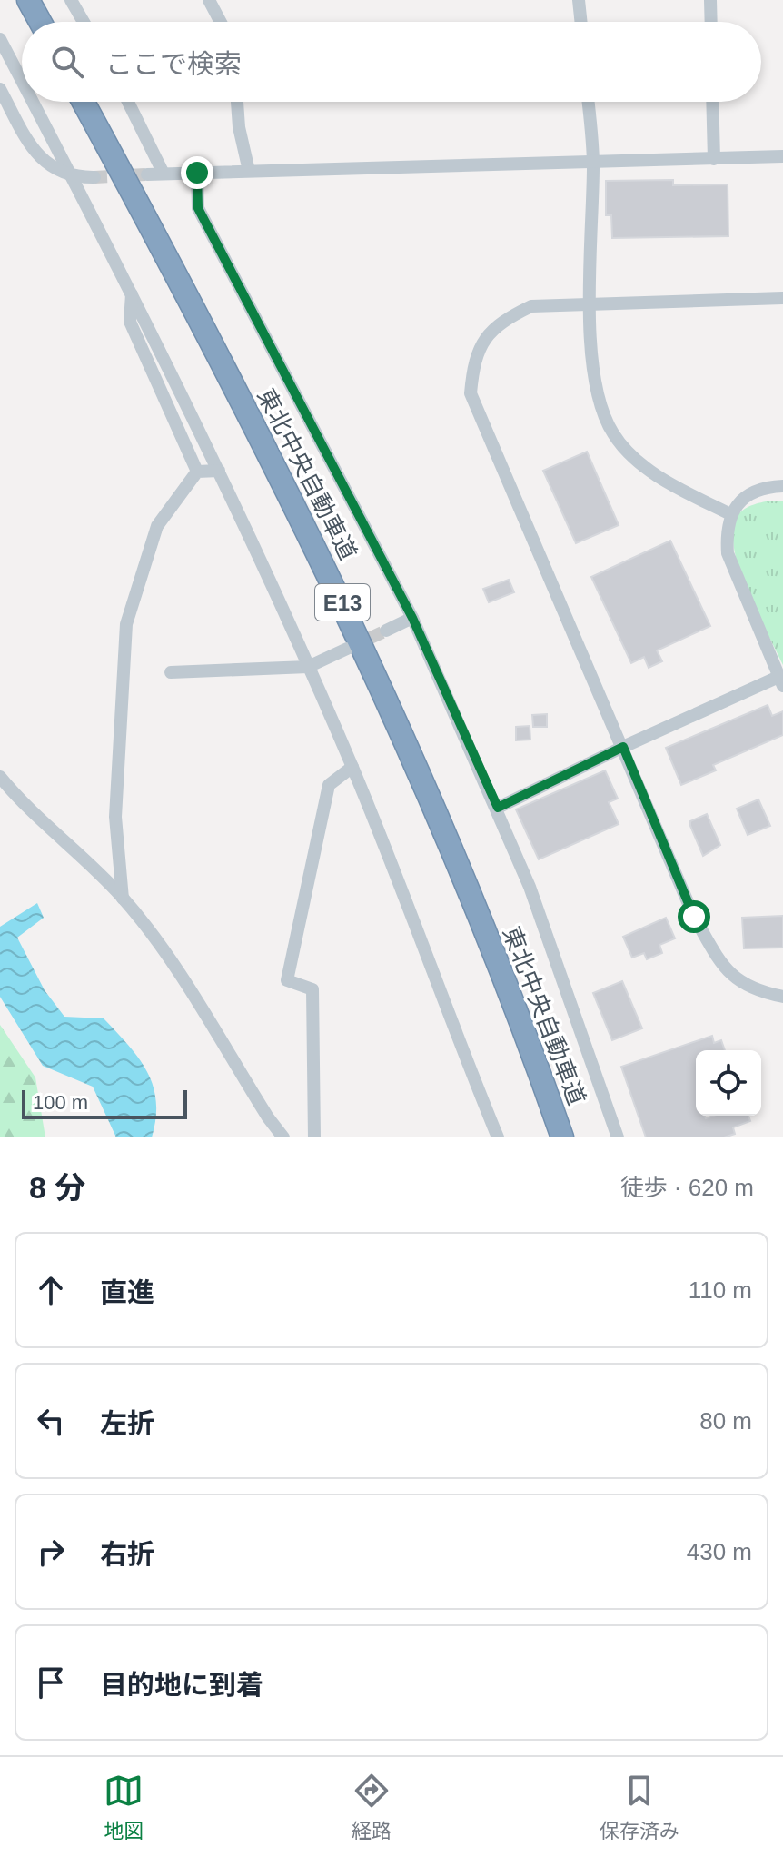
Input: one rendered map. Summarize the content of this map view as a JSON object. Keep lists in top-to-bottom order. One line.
{"streets":{"highway":["東北中央自動車道","E13"]},"scale_bar":"100 m","page":{"search":"ここで検索","scale":"100 m","heading":["8 分","徒歩 · 620 m"],"list":[["直進","110 m"],["左折","80 m"],["右折","430 m"],"目的地に到着"],"nav":["地図","経路","保存済み"]}}
